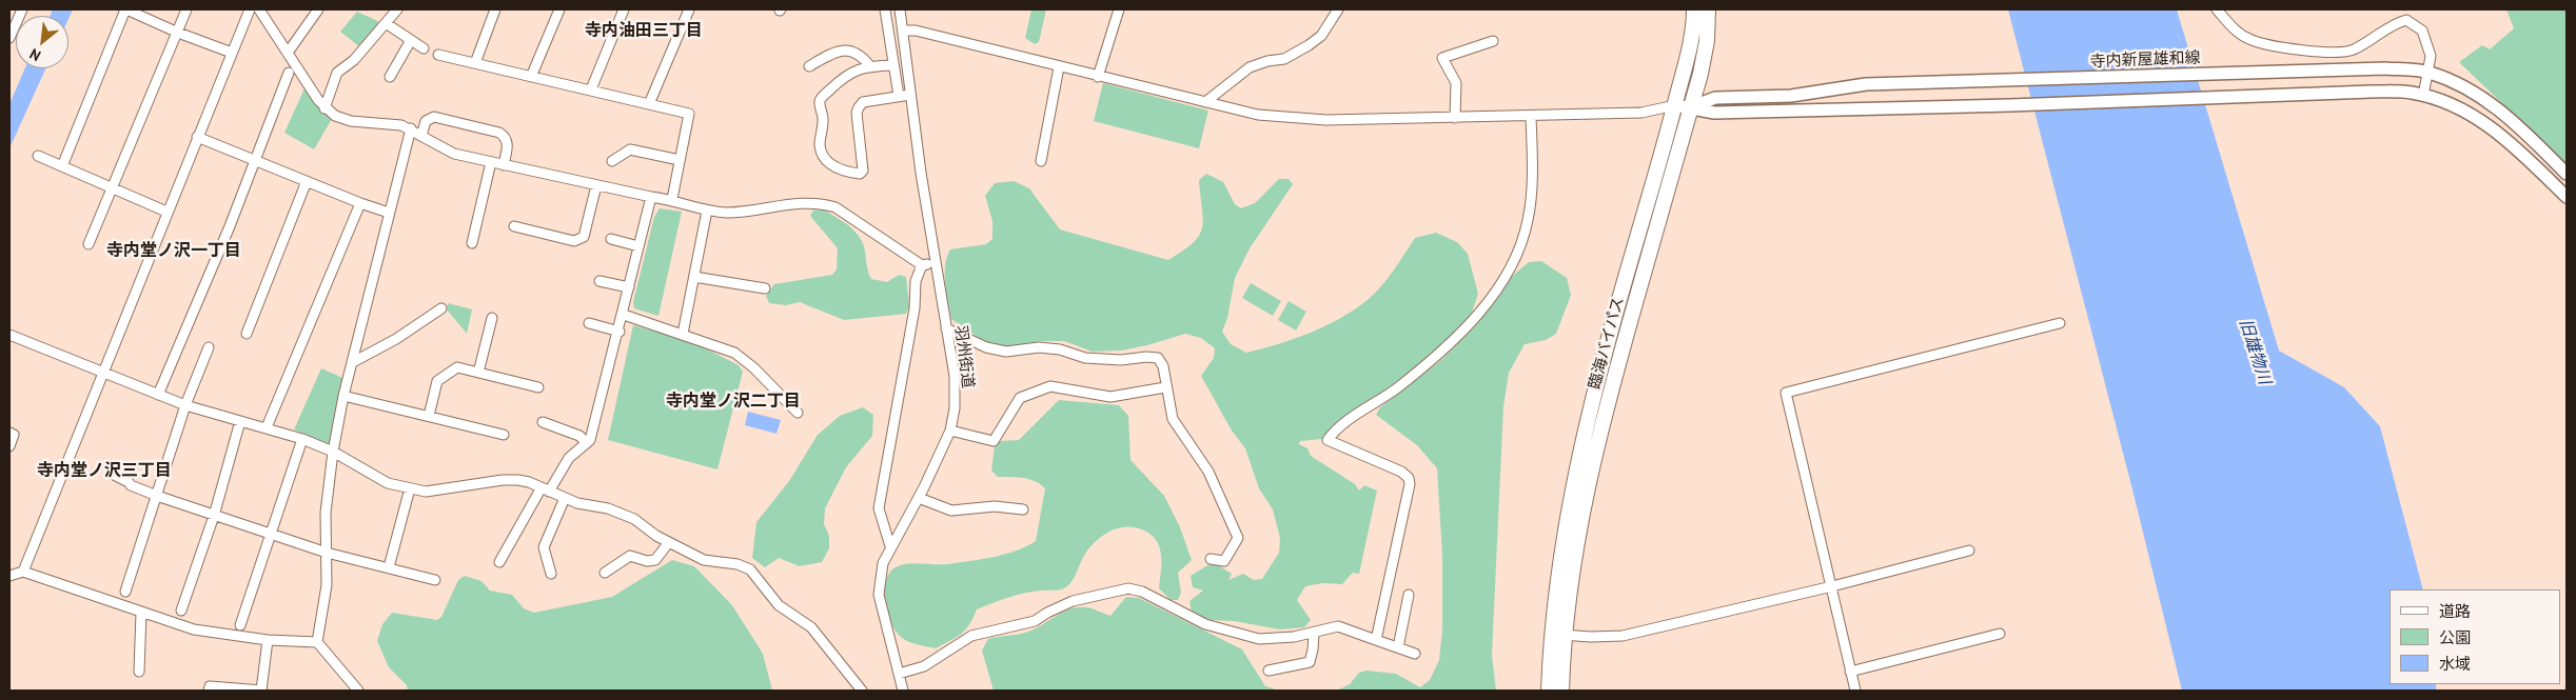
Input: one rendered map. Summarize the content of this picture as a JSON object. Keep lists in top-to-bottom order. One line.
{"streets":{"highway":["臨海バイパス"],"main road":["寺内新屋雄和線"],"street":["羽州街道"]},"crossings":[["寺内新屋雄和線","臨海バイパス"]],"districts":["寺内油田三丁目","寺内堂ノ沢一丁目","寺内堂ノ沢二丁目","寺内堂ノ沢三丁目"],"water":["旧雄物川"],"legend":["道路","公園","水域"],"north":"bottom left"}
